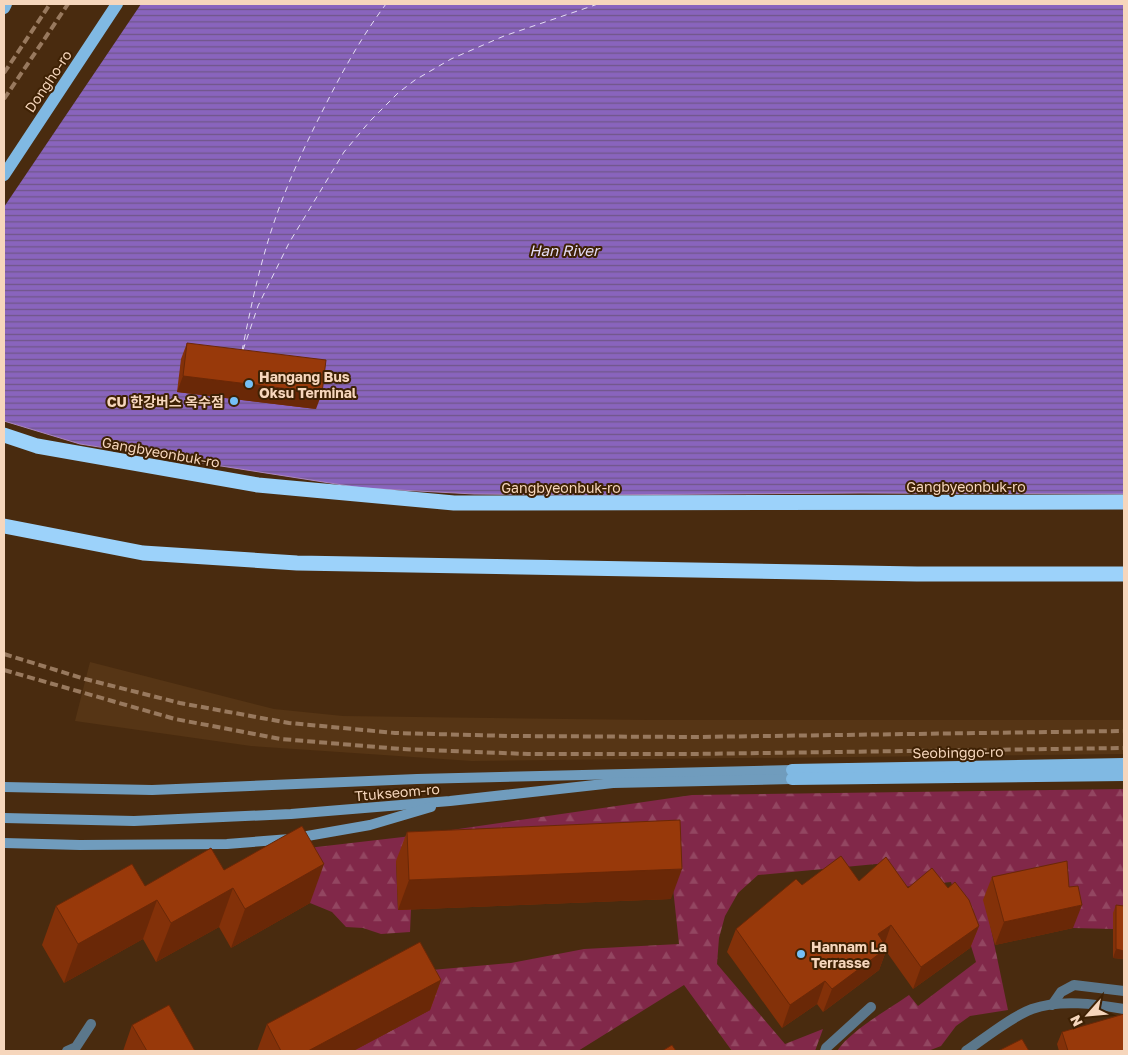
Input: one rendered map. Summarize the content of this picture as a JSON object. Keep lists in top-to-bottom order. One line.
{"streets":{"highway":["Gangbyeonbuk-ro"],"main road":["Dongho-ro","Seobinggo-ro","Ttukseom-ro"]},"crossings":[["Seobinggo-ro","Ttukseom-ro"]],"water":["Han River"],"places":["Hangang Bus Oksu Terminal","CU 한강버스 옥수점","Hannam La Terrasse"],"north":"bottom left"}
